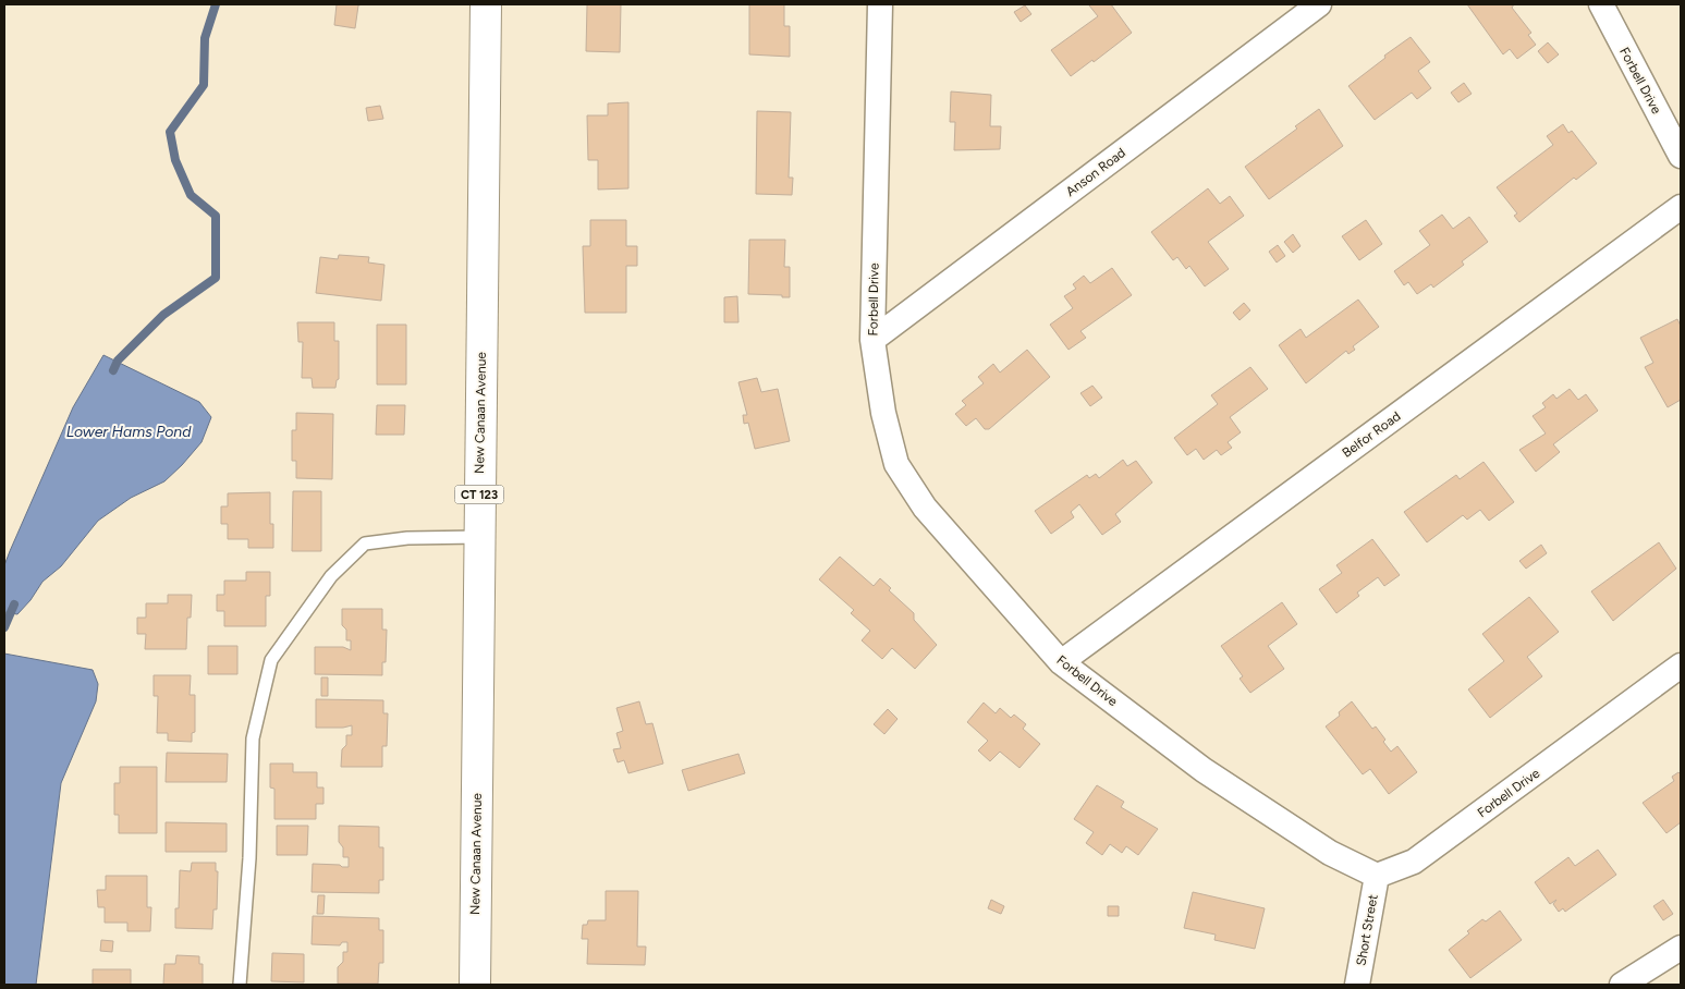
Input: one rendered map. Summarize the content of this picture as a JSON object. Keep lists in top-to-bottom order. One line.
{"streets":{"main road":["New Canaan Avenue","CT 123"],"street":["Forbell Drive","Anson Road","Belfor Road","Short Street"]},"crossings":[["Forbell Drive","Anson Road"],["Forbell Drive","Belfor Road"],["Forbell Drive","Short Street"]],"water":["Lower Hams Pond"]}
